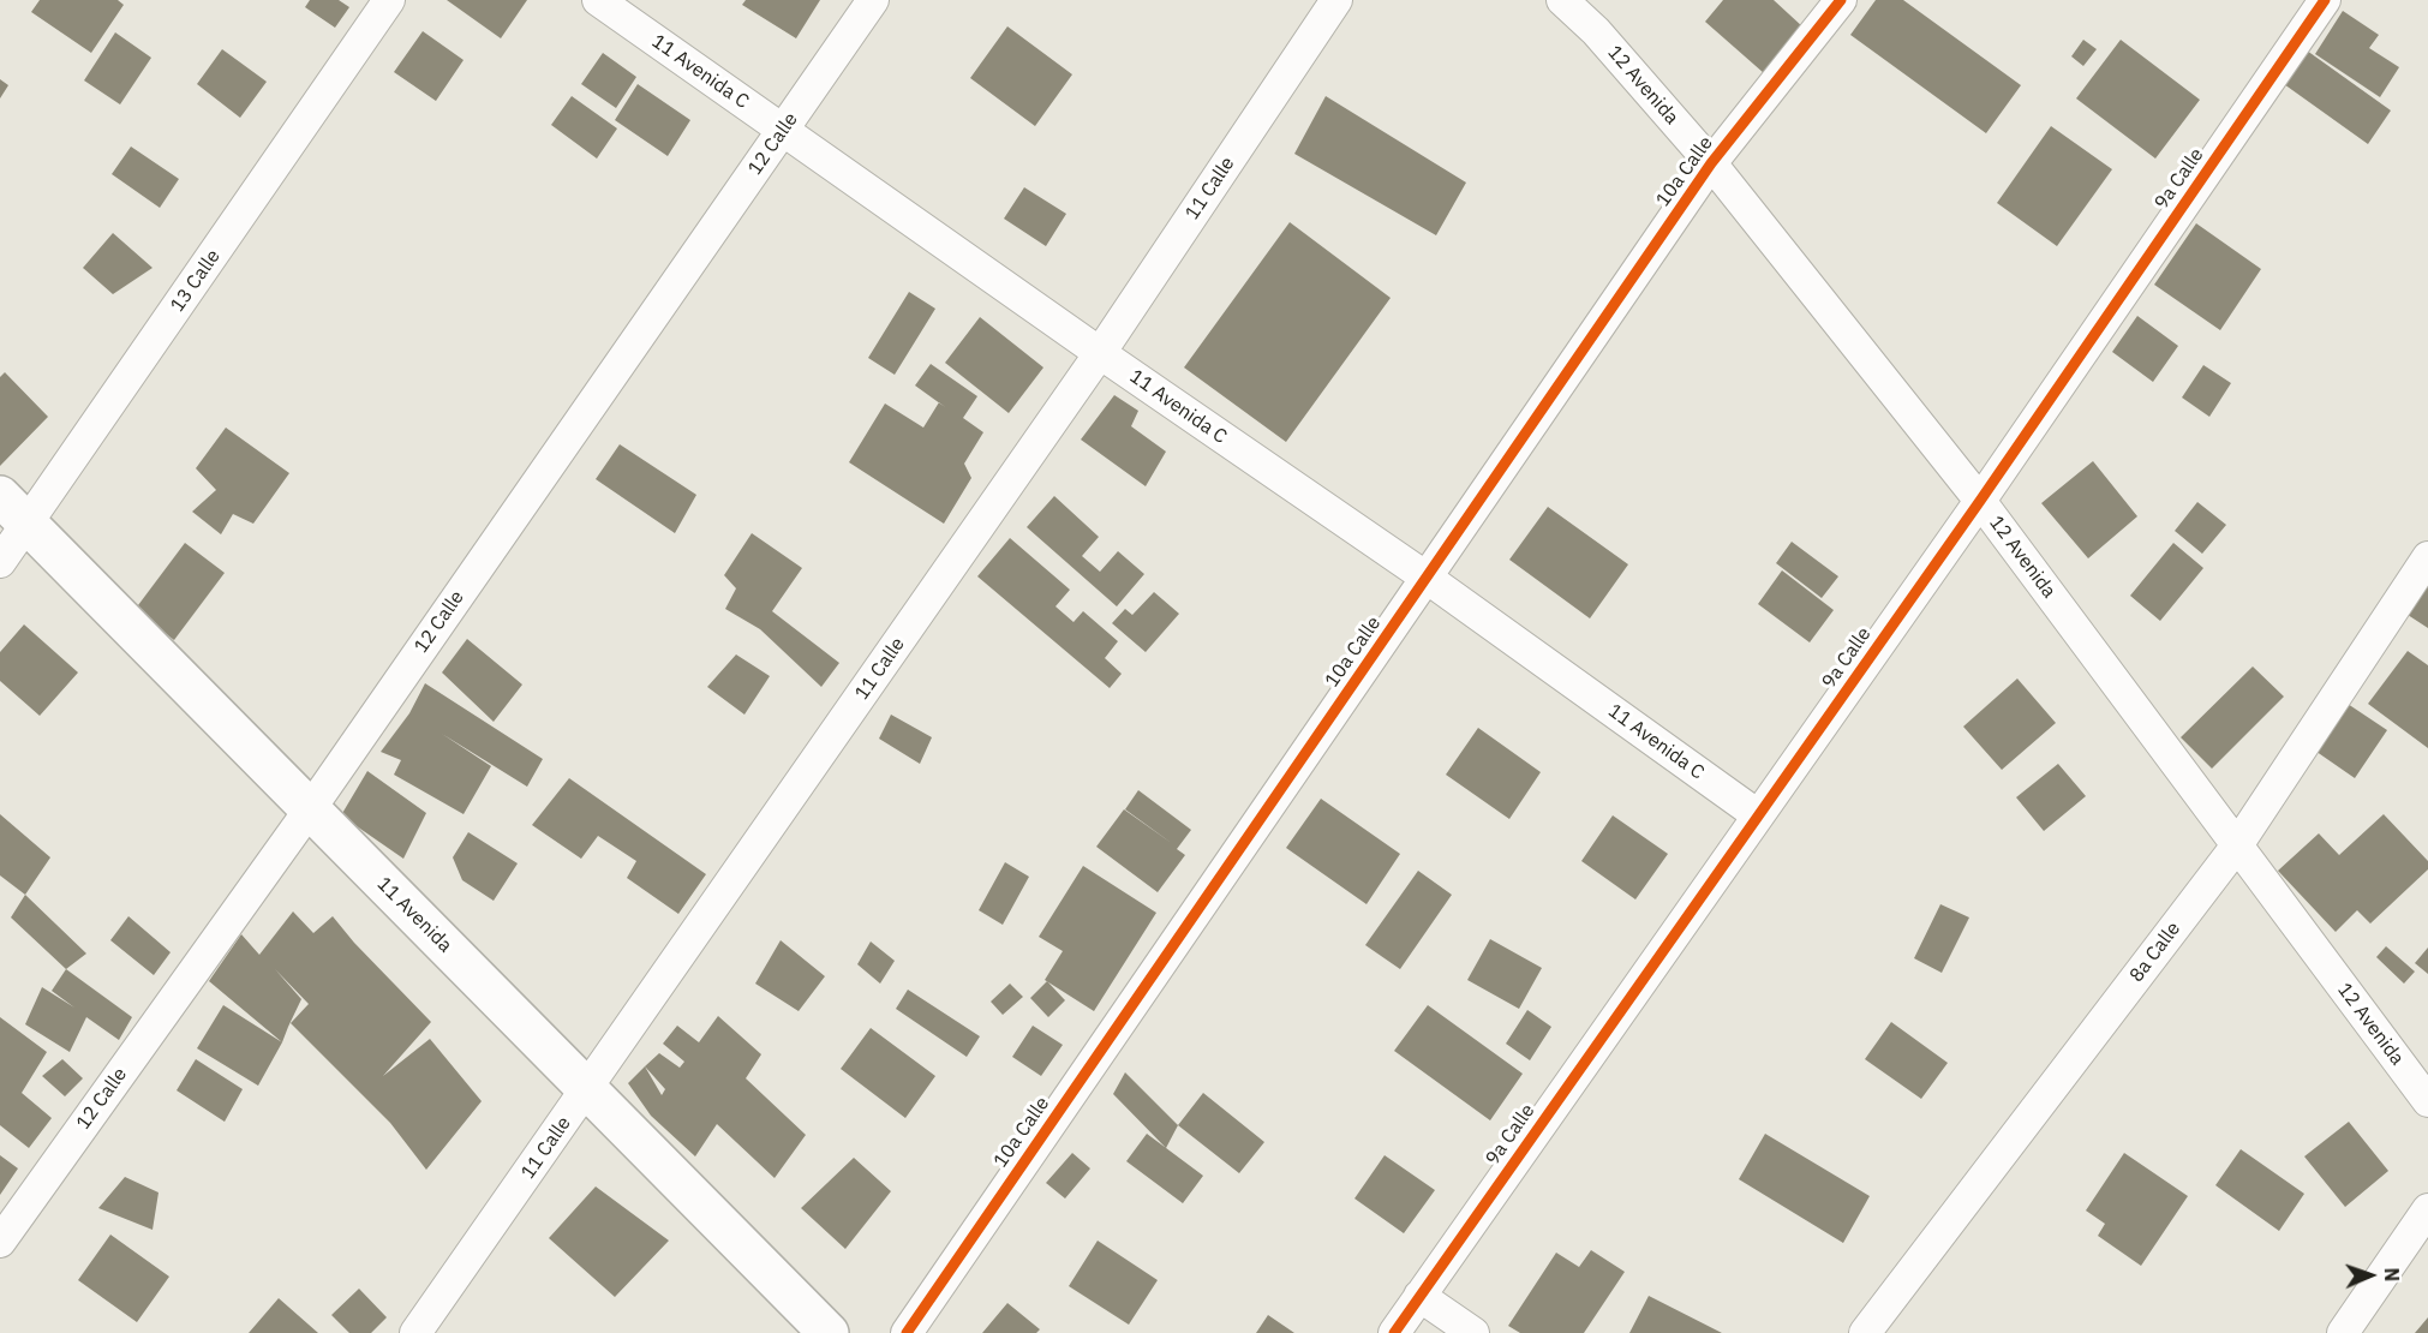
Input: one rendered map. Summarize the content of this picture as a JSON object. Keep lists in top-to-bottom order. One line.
{"streets":{"street":["11 Avenida C","12 Avenida","12 Calle","10a Calle","9a Calle","11 Calle","13 Calle","11 Avenida","8a Calle"]},"crossings":[["11 Avenida C","12 Calle"],["11 Avenida C","10a Calle"],["11 Avenida C","9a Calle"],["11 Avenida C","11 Calle"],["12 Avenida","10a Calle"],["12 Avenida","9a Calle"],["12 Avenida","8a Calle"],["12 Calle","11 Avenida"],["11 Calle","11 Avenida"],["13 Calle","11 Avenida"]],"north":"right"}
